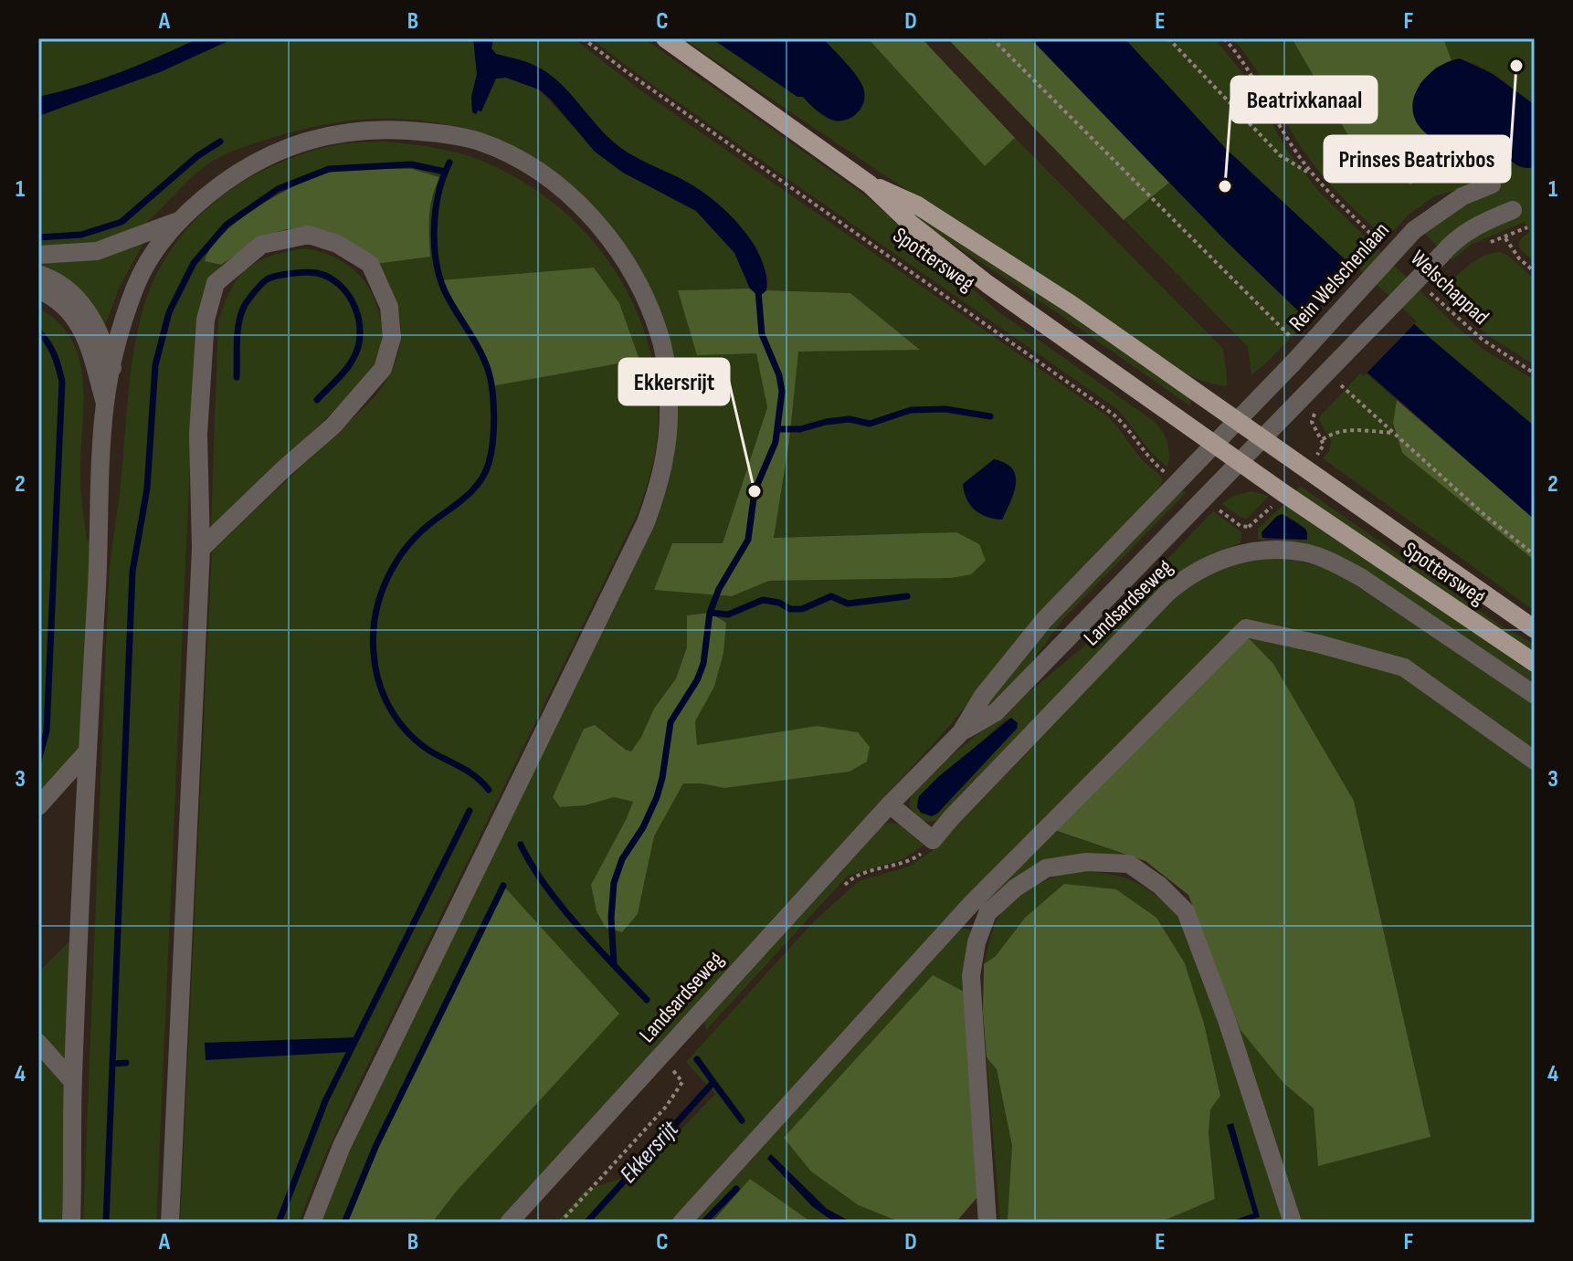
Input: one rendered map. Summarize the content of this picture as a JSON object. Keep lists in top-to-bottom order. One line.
{"streets":{"main road":["Spottersweg"],"street":["Rein Welschenlaan","Landsardseweg"],"path":["Welschappad"]},"crossings":[["Spottersweg","Rein Welschenlaan"],["Spottersweg","Landsardseweg"],["Rein Welschenlaan","Landsardseweg"]],"water":["Ekkersrijt"],"places":["Prinses Beatrixbos","Beatrixkanaal","Ekkersrijt"],"grid":{"columns":["A","B","C","D","E","F"],"rows":["1","2","3","4"]}}
